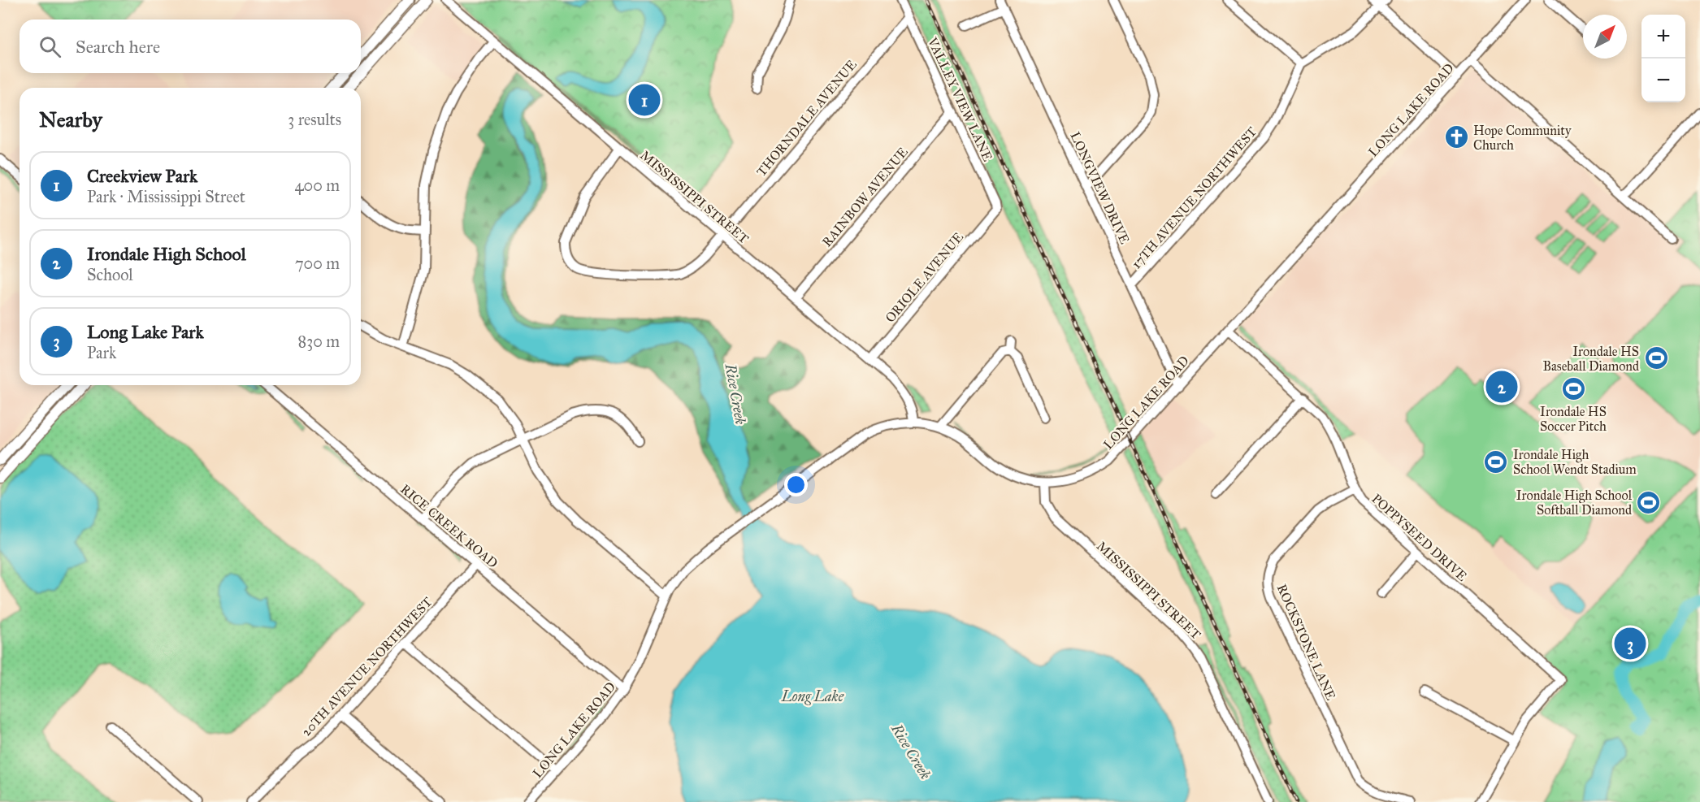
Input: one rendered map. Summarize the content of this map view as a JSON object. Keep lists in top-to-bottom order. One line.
{"streets":{"street":["VALLEY VIEW LANE","LONG LAKE ROAD","THORNDALE AVENUE","LONGVIEW DRIVE","MISSISSIPPI STREET","RAINBOW AVENUE","17TH AVENUE NORTHWEST","ORIOLE AVENUE","RICE CREEK ROAD","POPPYSEED DRIVE","ROCKSTONE LANE","20TH AVENUE NORTHWEST"]},"crossings":[["VALLEY VIEW LANE","THORNDALE AVENUE"],["VALLEY VIEW LANE","RAINBOW AVENUE"],["VALLEY VIEW LANE","ORIOLE AVENUE"],["LONG LAKE ROAD","LONGVIEW DRIVE"],["LONG LAKE ROAD","MISSISSIPPI STREET"],["LONG LAKE ROAD","RICE CREEK ROAD"],["LONG LAKE ROAD","POPPYSEED DRIVE"],["THORNDALE AVENUE","MISSISSIPPI STREET"],["LONGVIEW DRIVE","17TH AVENUE NORTHWEST"],["MISSISSIPPI STREET","RAINBOW AVENUE"],["MISSISSIPPI STREET","ORIOLE AVENUE"],["RICE CREEK ROAD","20TH AVENUE NORTHWEST"],["POPPYSEED DRIVE","ROCKSTONE LANE"]],"water":["Rice Creek","Long Lake"],"places":{"church":["Hope Community Church"],"sports":["Irondale HS Baseball Diamond","Irondale HS Soccer Pitch","Irondale High School Wendt Stadium","Irondale High School Softball Diamond"]},"north":"top right","page":{"map_buttons":["+","−"],"search":"Search here","pins":["1","2","3"],"heading":["Nearby","3 results"],"list":[{"mark":"1","name":"Creekview Park","note":"Park · Mississippi Street","value":"400 m"},{"mark":"2","name":"Irondale High School","note":"School","value":"700 m"},{"mark":"3","name":"Long Lake Park","note":"Park","value":"830 m"}]}}
